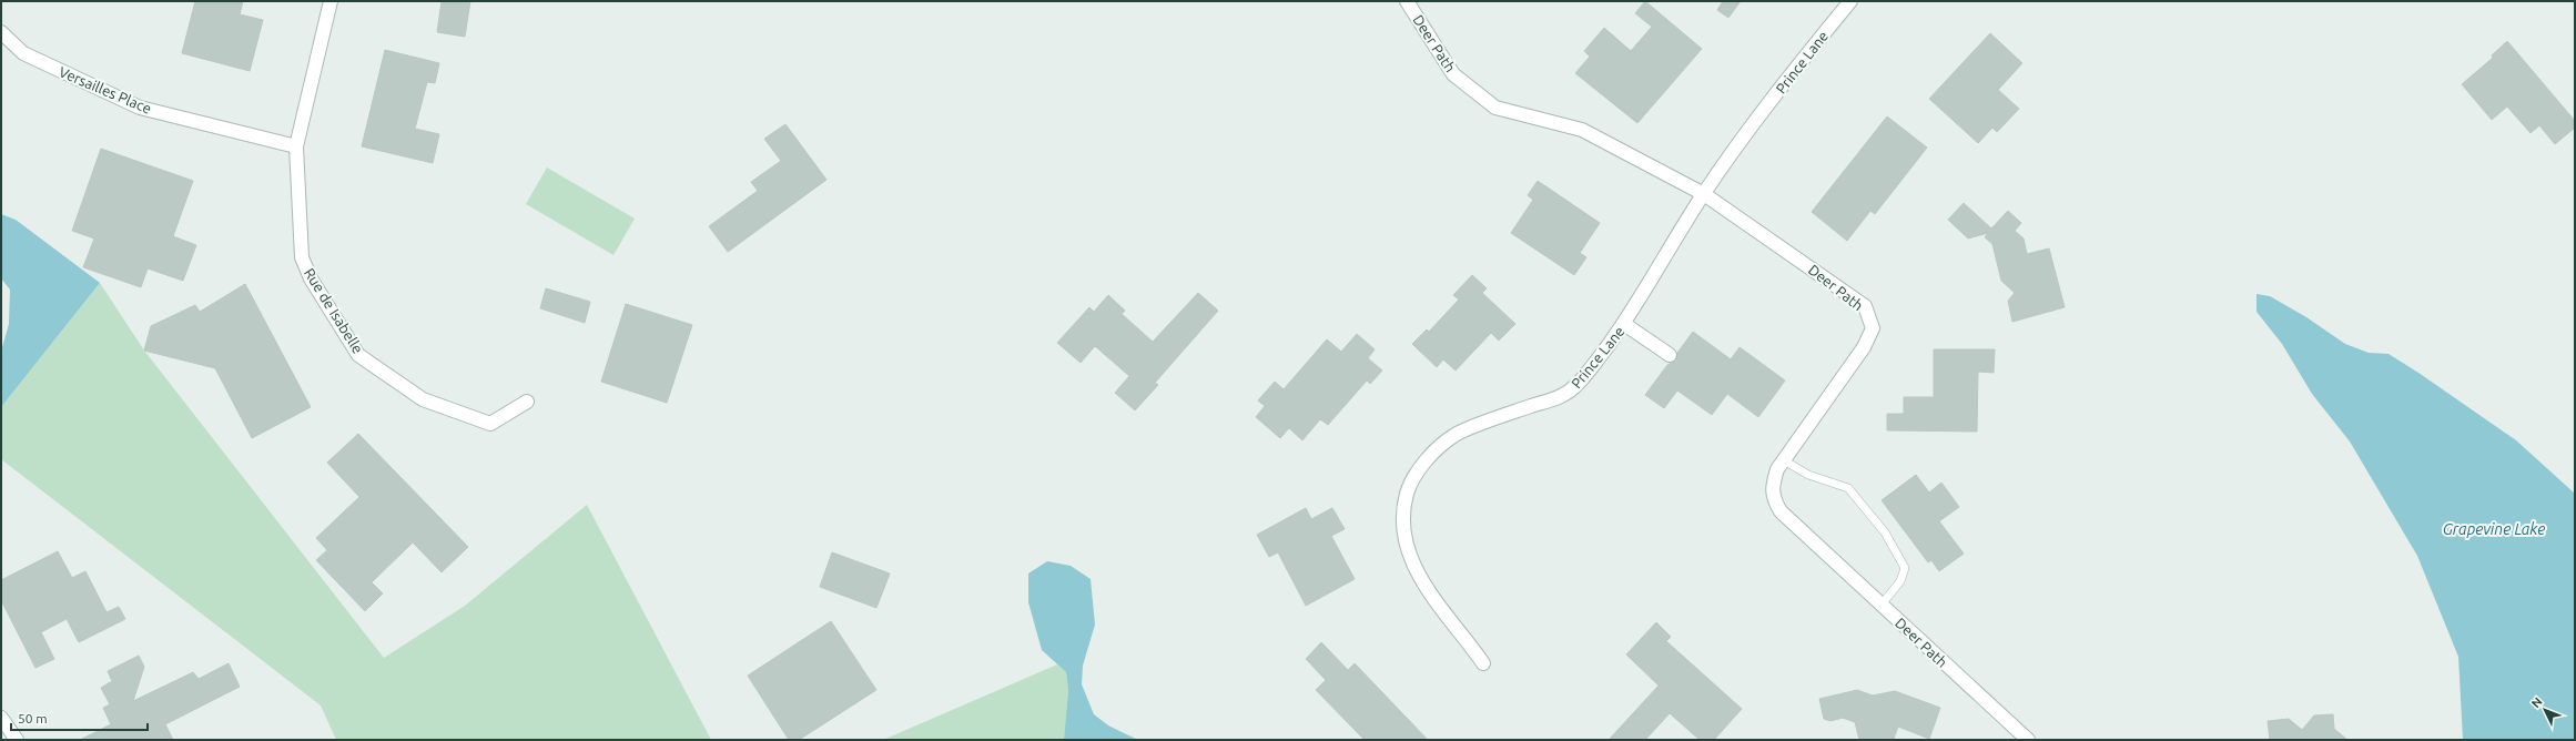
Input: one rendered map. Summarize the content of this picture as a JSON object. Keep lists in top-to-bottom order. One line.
{"streets":{"street":["Deer Path","Prince Lane","Versailles Place","Rue de Isabelle"]},"crossings":[["Deer Path","Prince Lane"],["Versailles Place","Rue de Isabelle"]],"water":["Grapevine Lake"],"scale_bar":"50 m","north":"top left"}
